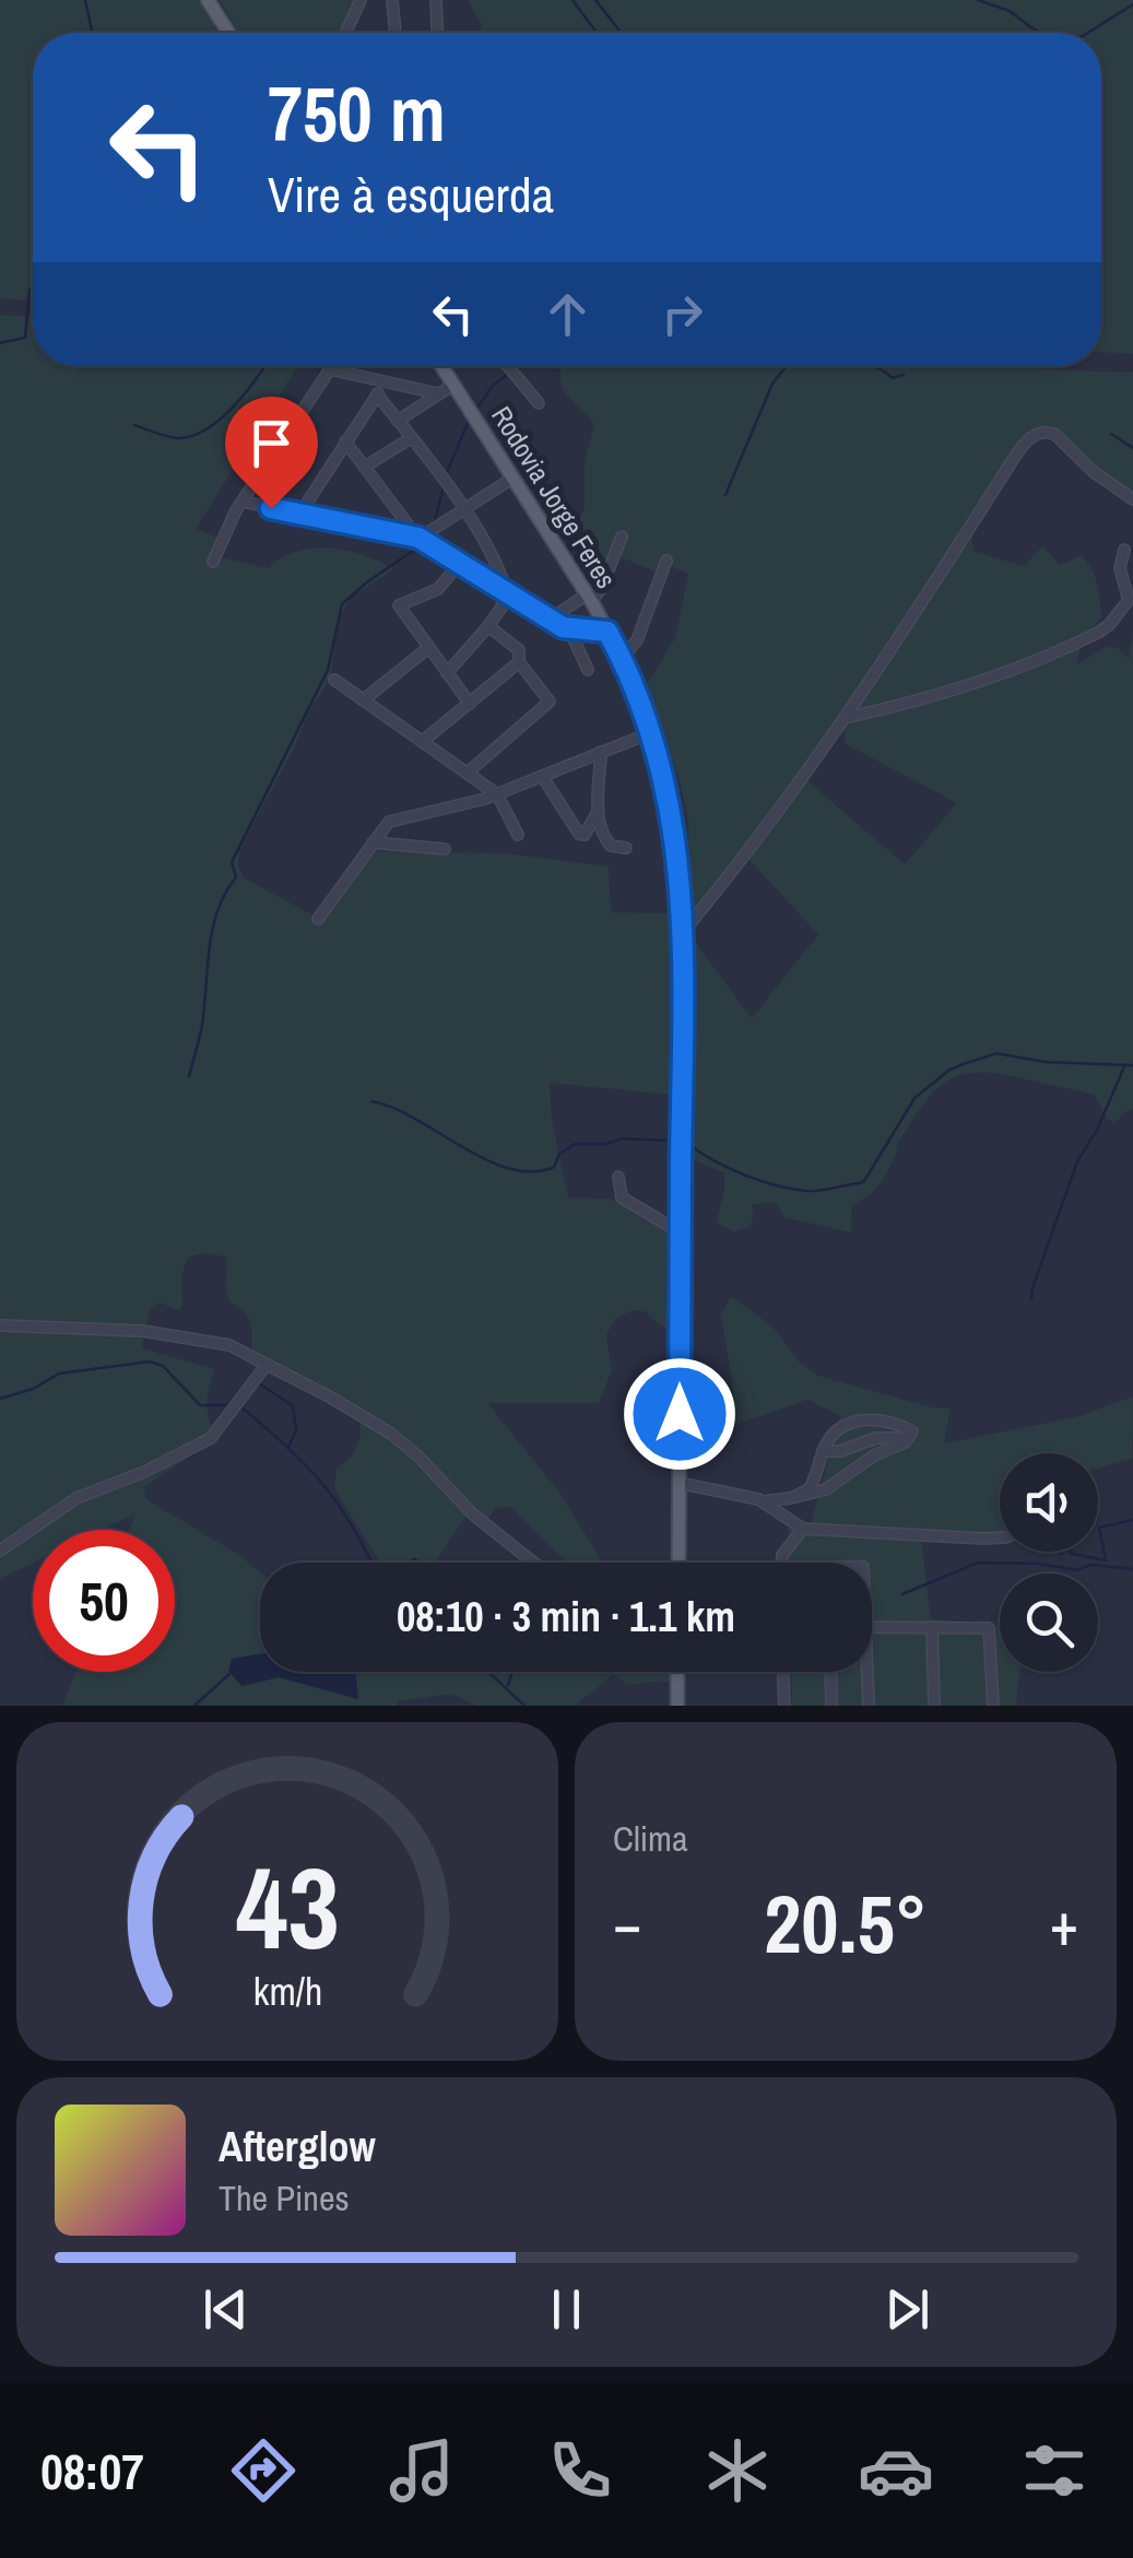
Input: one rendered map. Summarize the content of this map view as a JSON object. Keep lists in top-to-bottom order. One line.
{"streets":{"main road":["Rodovia Jorge Feres"]},"page":{"turn":["750 m","Vire à esquerda"],"limit":"50","trip":"08:10 · 3 min · 1.1 km","tile":"Clima","heat":["−","20.5°","+"],"song":["Afterglow","The Pines"],"tabs":"08:07","gauge":["43","km/h"]}}
